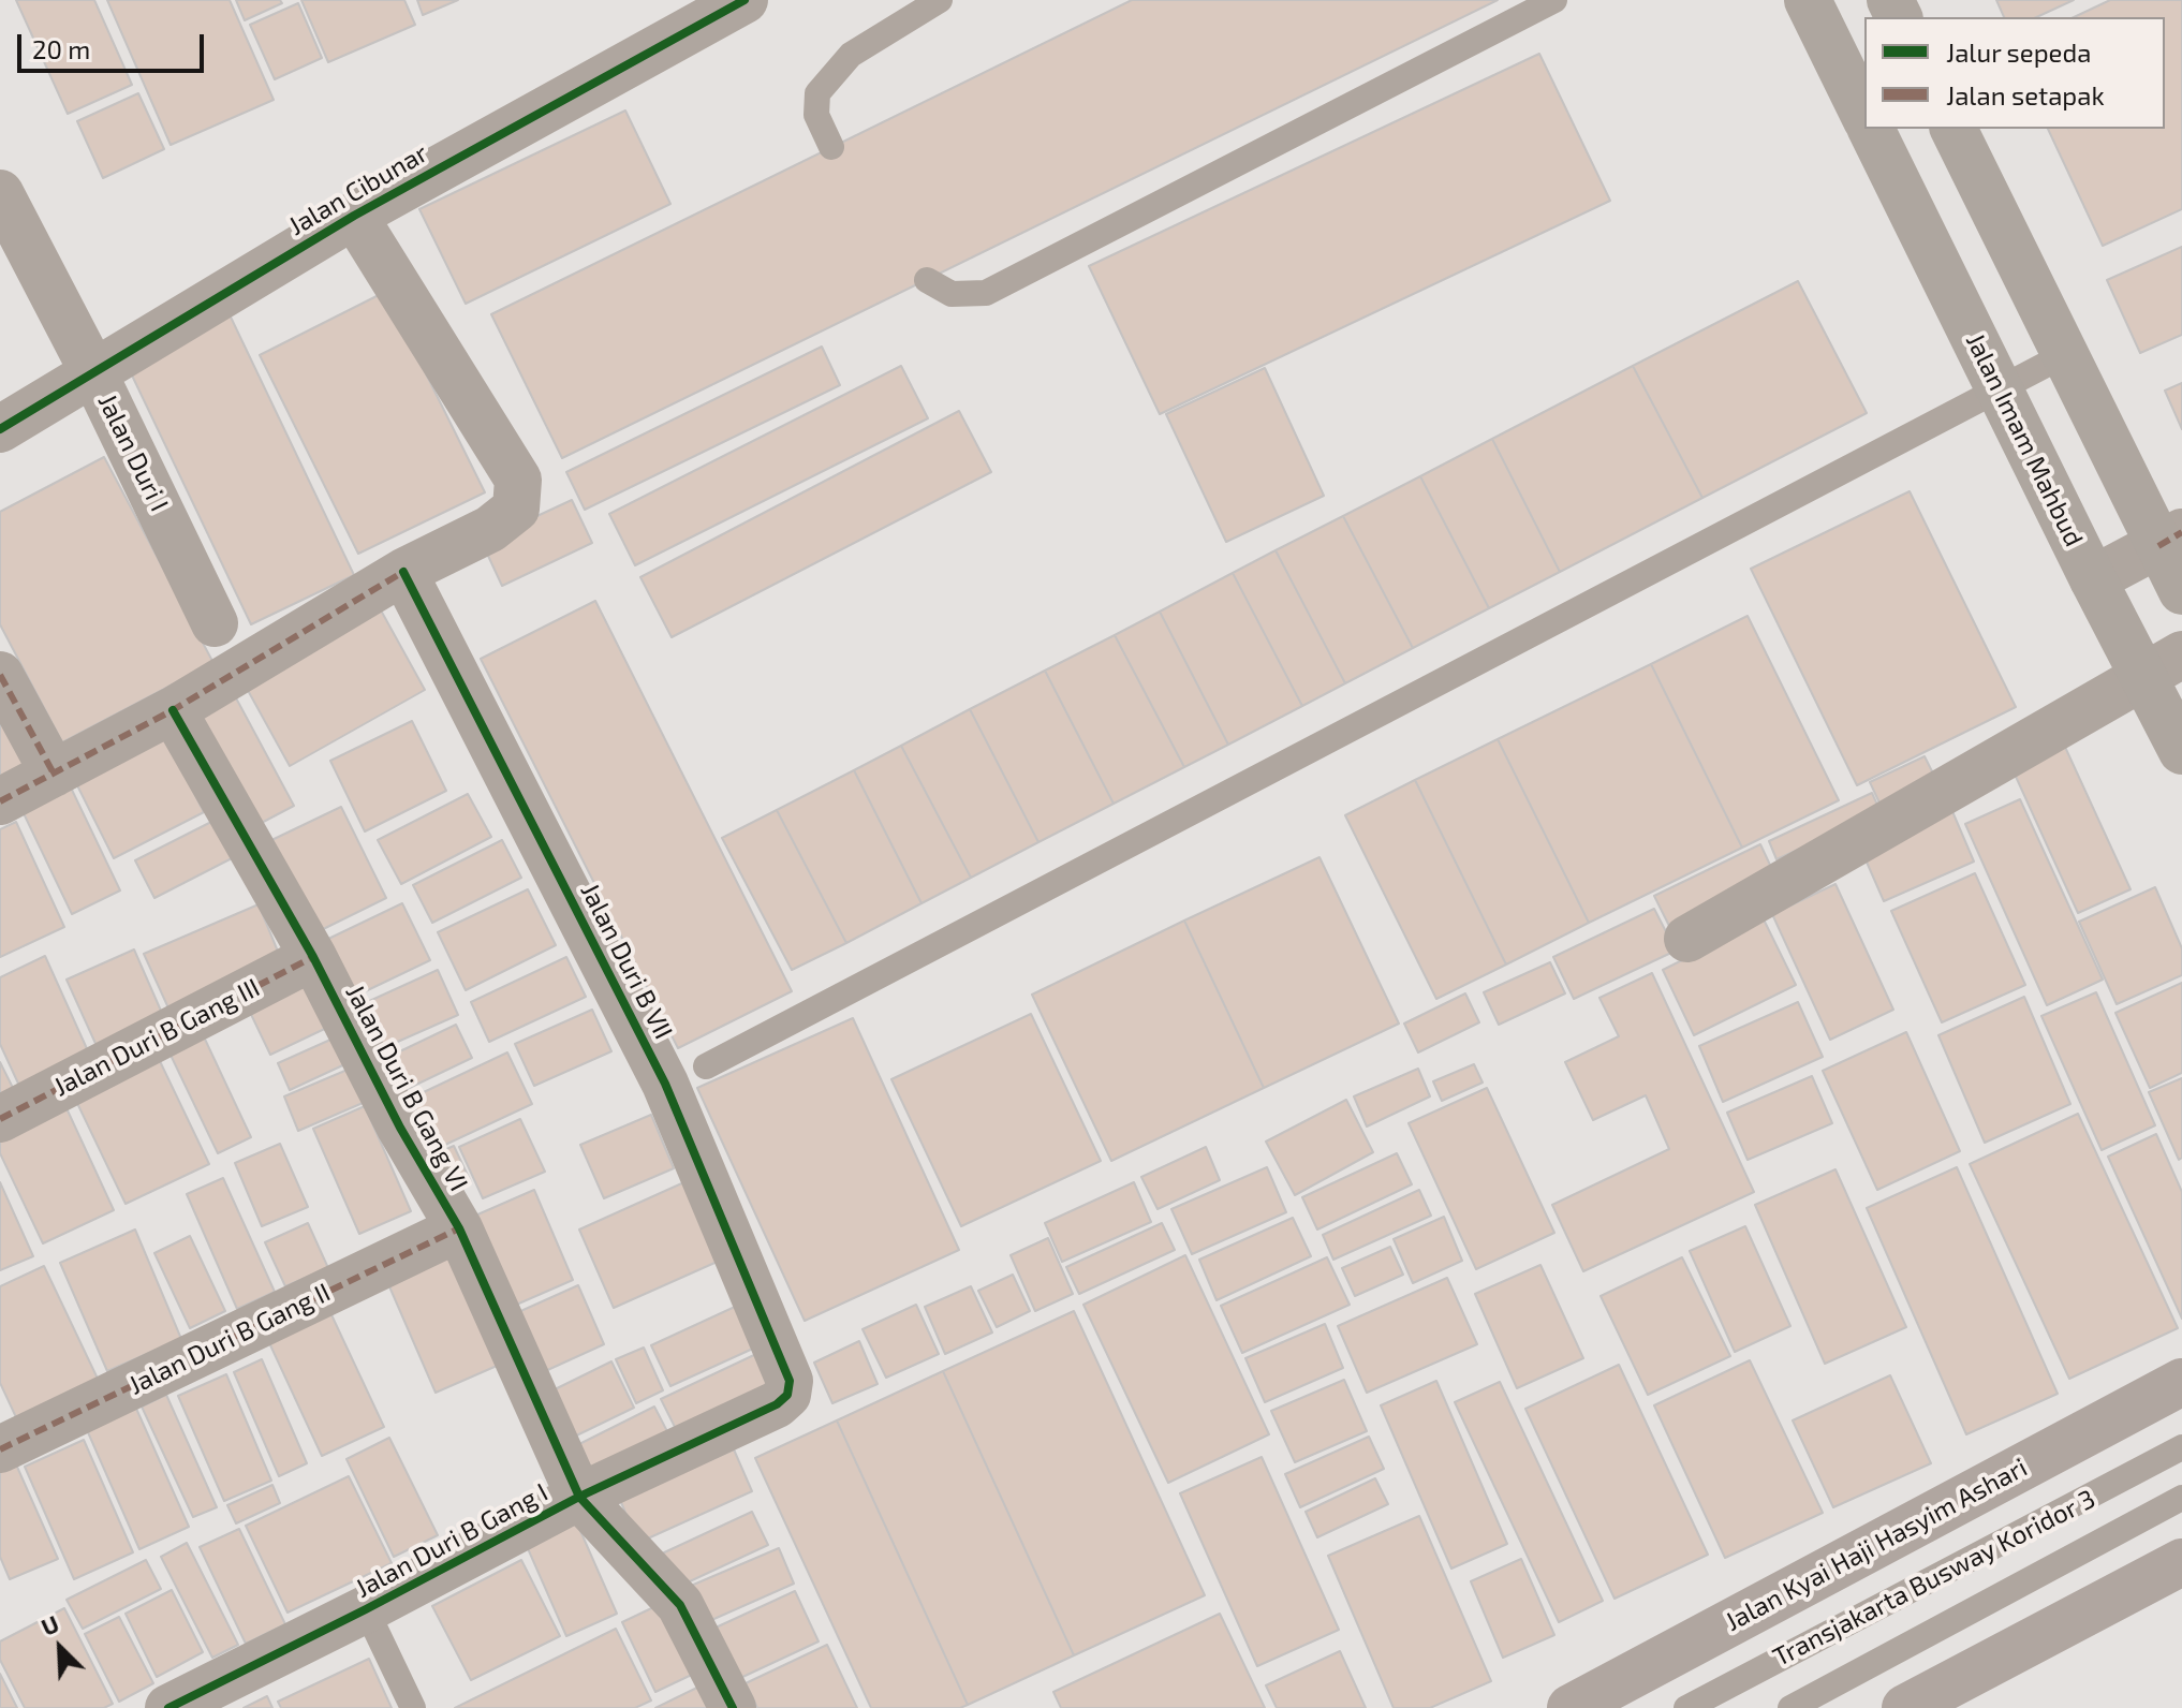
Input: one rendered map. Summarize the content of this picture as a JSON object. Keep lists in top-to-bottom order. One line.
{"streets":{"main road":["Jalan Imam Mahbud","Jalan Kyai Haji Hasyim Ashari"],"street":["Jalan Cibunar","Jalan Duri I","Jalan Duri B VII","Jalan Duri B Gang III","Jalan Duri B Gang VI","Jalan Duri B Gang II","Jalan Duri B Gang I"],"lane":["Transjakarta Busway Koridor 3"]},"crossings":[["Jalan Cibunar","Jalan Duri I"],["Jalan Duri B VII","Jalan Duri B Gang I"],["Jalan Duri B Gang III","Jalan Duri B Gang VI"],["Jalan Duri B Gang VI","Jalan Duri B Gang II"],["Jalan Duri B Gang VI","Jalan Duri B Gang I"]],"legend":["Jalur sepeda","Jalan setapak"],"scale_bar":"20 m","north":"top left"}
